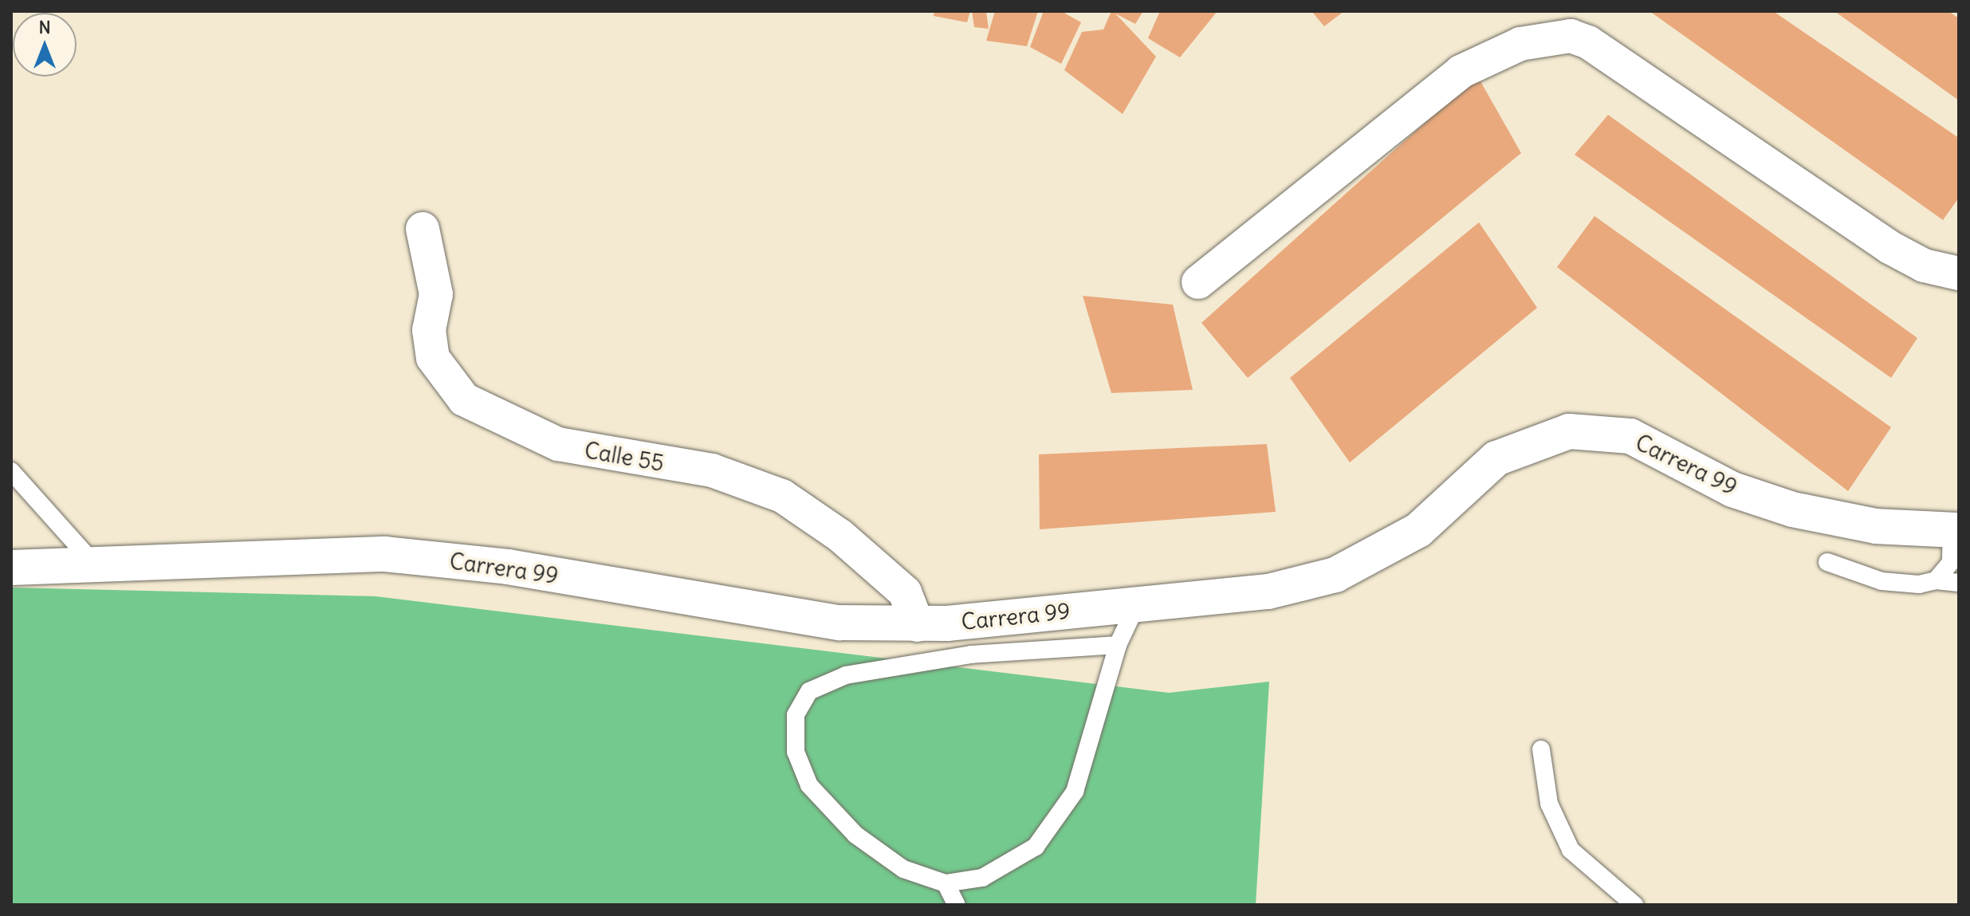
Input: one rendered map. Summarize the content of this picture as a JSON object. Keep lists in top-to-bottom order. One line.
{"streets":{"street":["Calle 55","Carrera 99"]},"crossings":[["Calle 55","Carrera 99"]],"north":"top"}
